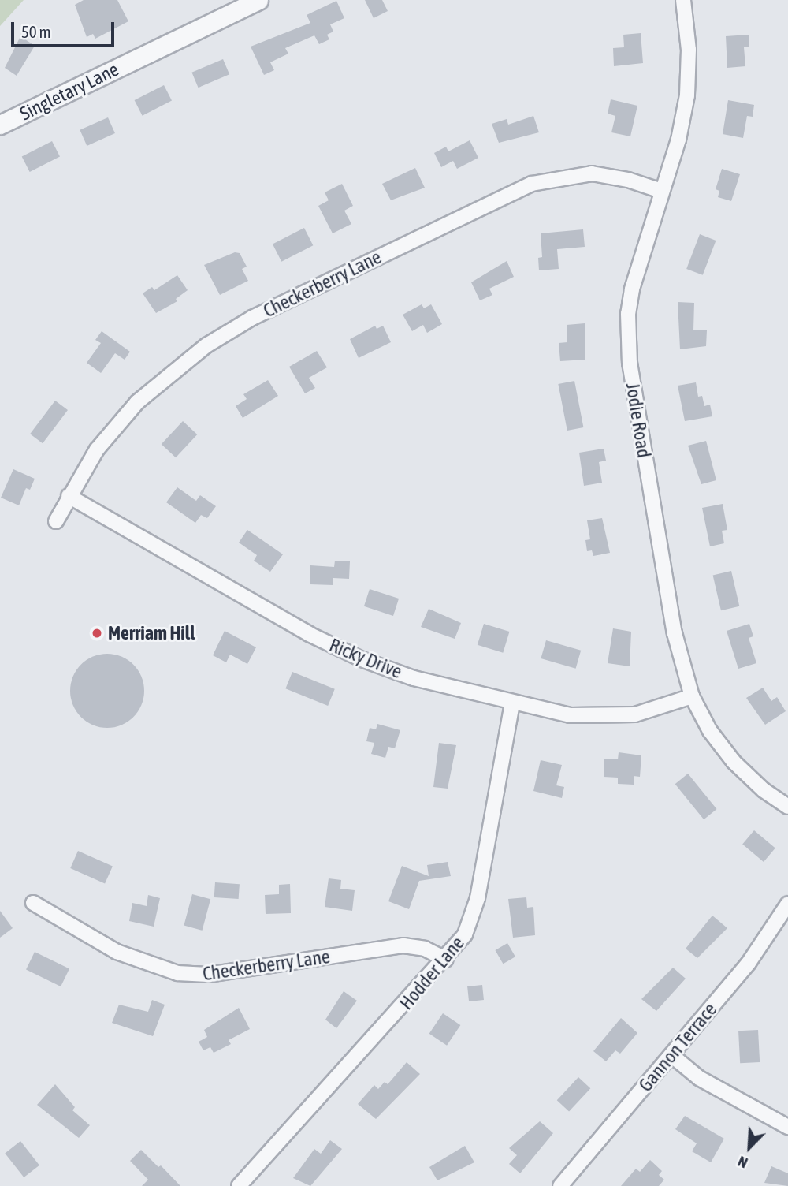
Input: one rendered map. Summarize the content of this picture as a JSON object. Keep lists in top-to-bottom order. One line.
{"streets":{"street":["Singletary Lane","Checkerberry Lane","Jodie Road","Ricky Drive","Hodder Lane","Gannon Terrace"]},"crossings":[["Checkerberry Lane","Jodie Road"],["Checkerberry Lane","Ricky Drive"],["Checkerberry Lane","Hodder Lane"],["Jodie Road","Ricky Drive"],["Ricky Drive","Hodder Lane"]],"places":["Merriam Hill"],"scale_bar":"50 m","north":"bottom left"}
